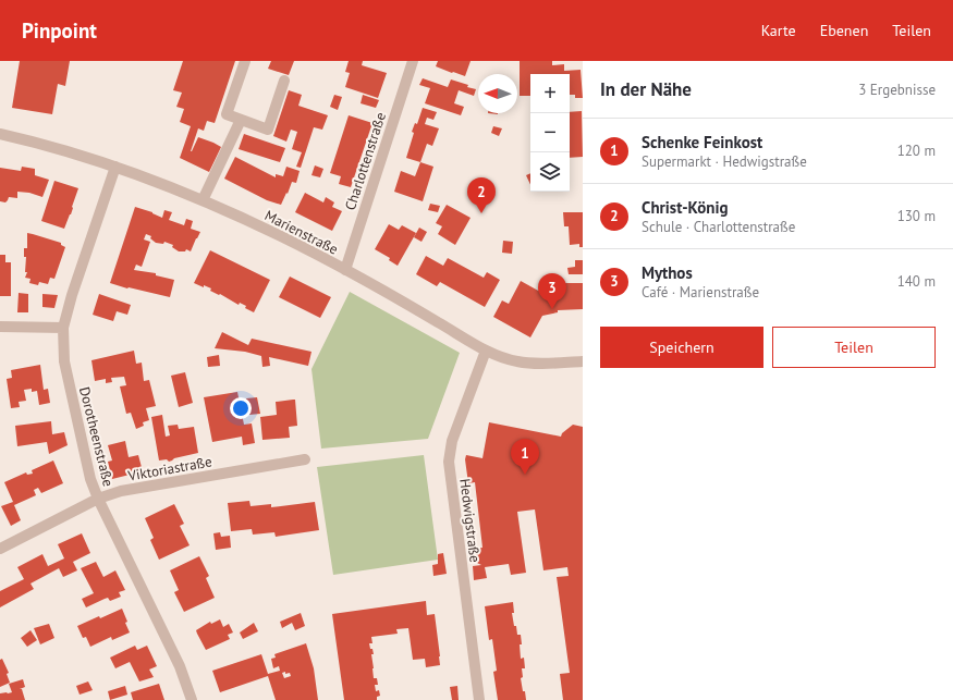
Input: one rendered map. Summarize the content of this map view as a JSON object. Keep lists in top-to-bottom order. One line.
{"streets":{"street":["Charlottenstraße","Marienstraße","Dorotheenstraße","Viktoriastraße","Hedwigstraße"]},"crossings":[["Charlottenstraße","Marienstraße"],["Marienstraße","Dorotheenstraße"],["Marienstraße","Hedwigstraße"],["Dorotheenstraße","Viktoriastraße"]],"north":"left","page":{"header":"Pinpoint","nav":["Karte","Ebenen","Teilen"],"heading":["In der Nähe","3 Ergebnisse"],"map_buttons":["+","−"],"list":[{"mark":"1","name":"Schenke Feinkost","note":"Supermarkt · Hedwigstraße","value":"120 m"},{"mark":"2","name":"Christ-König","note":"Schule · Charlottenstraße","value":"130 m"},{"mark":"3","name":"Mythos","note":"Café · Marienstraße","value":"140 m"}],"pins":["2","3","1"],"buttons":["Speichern","Teilen"]}}
